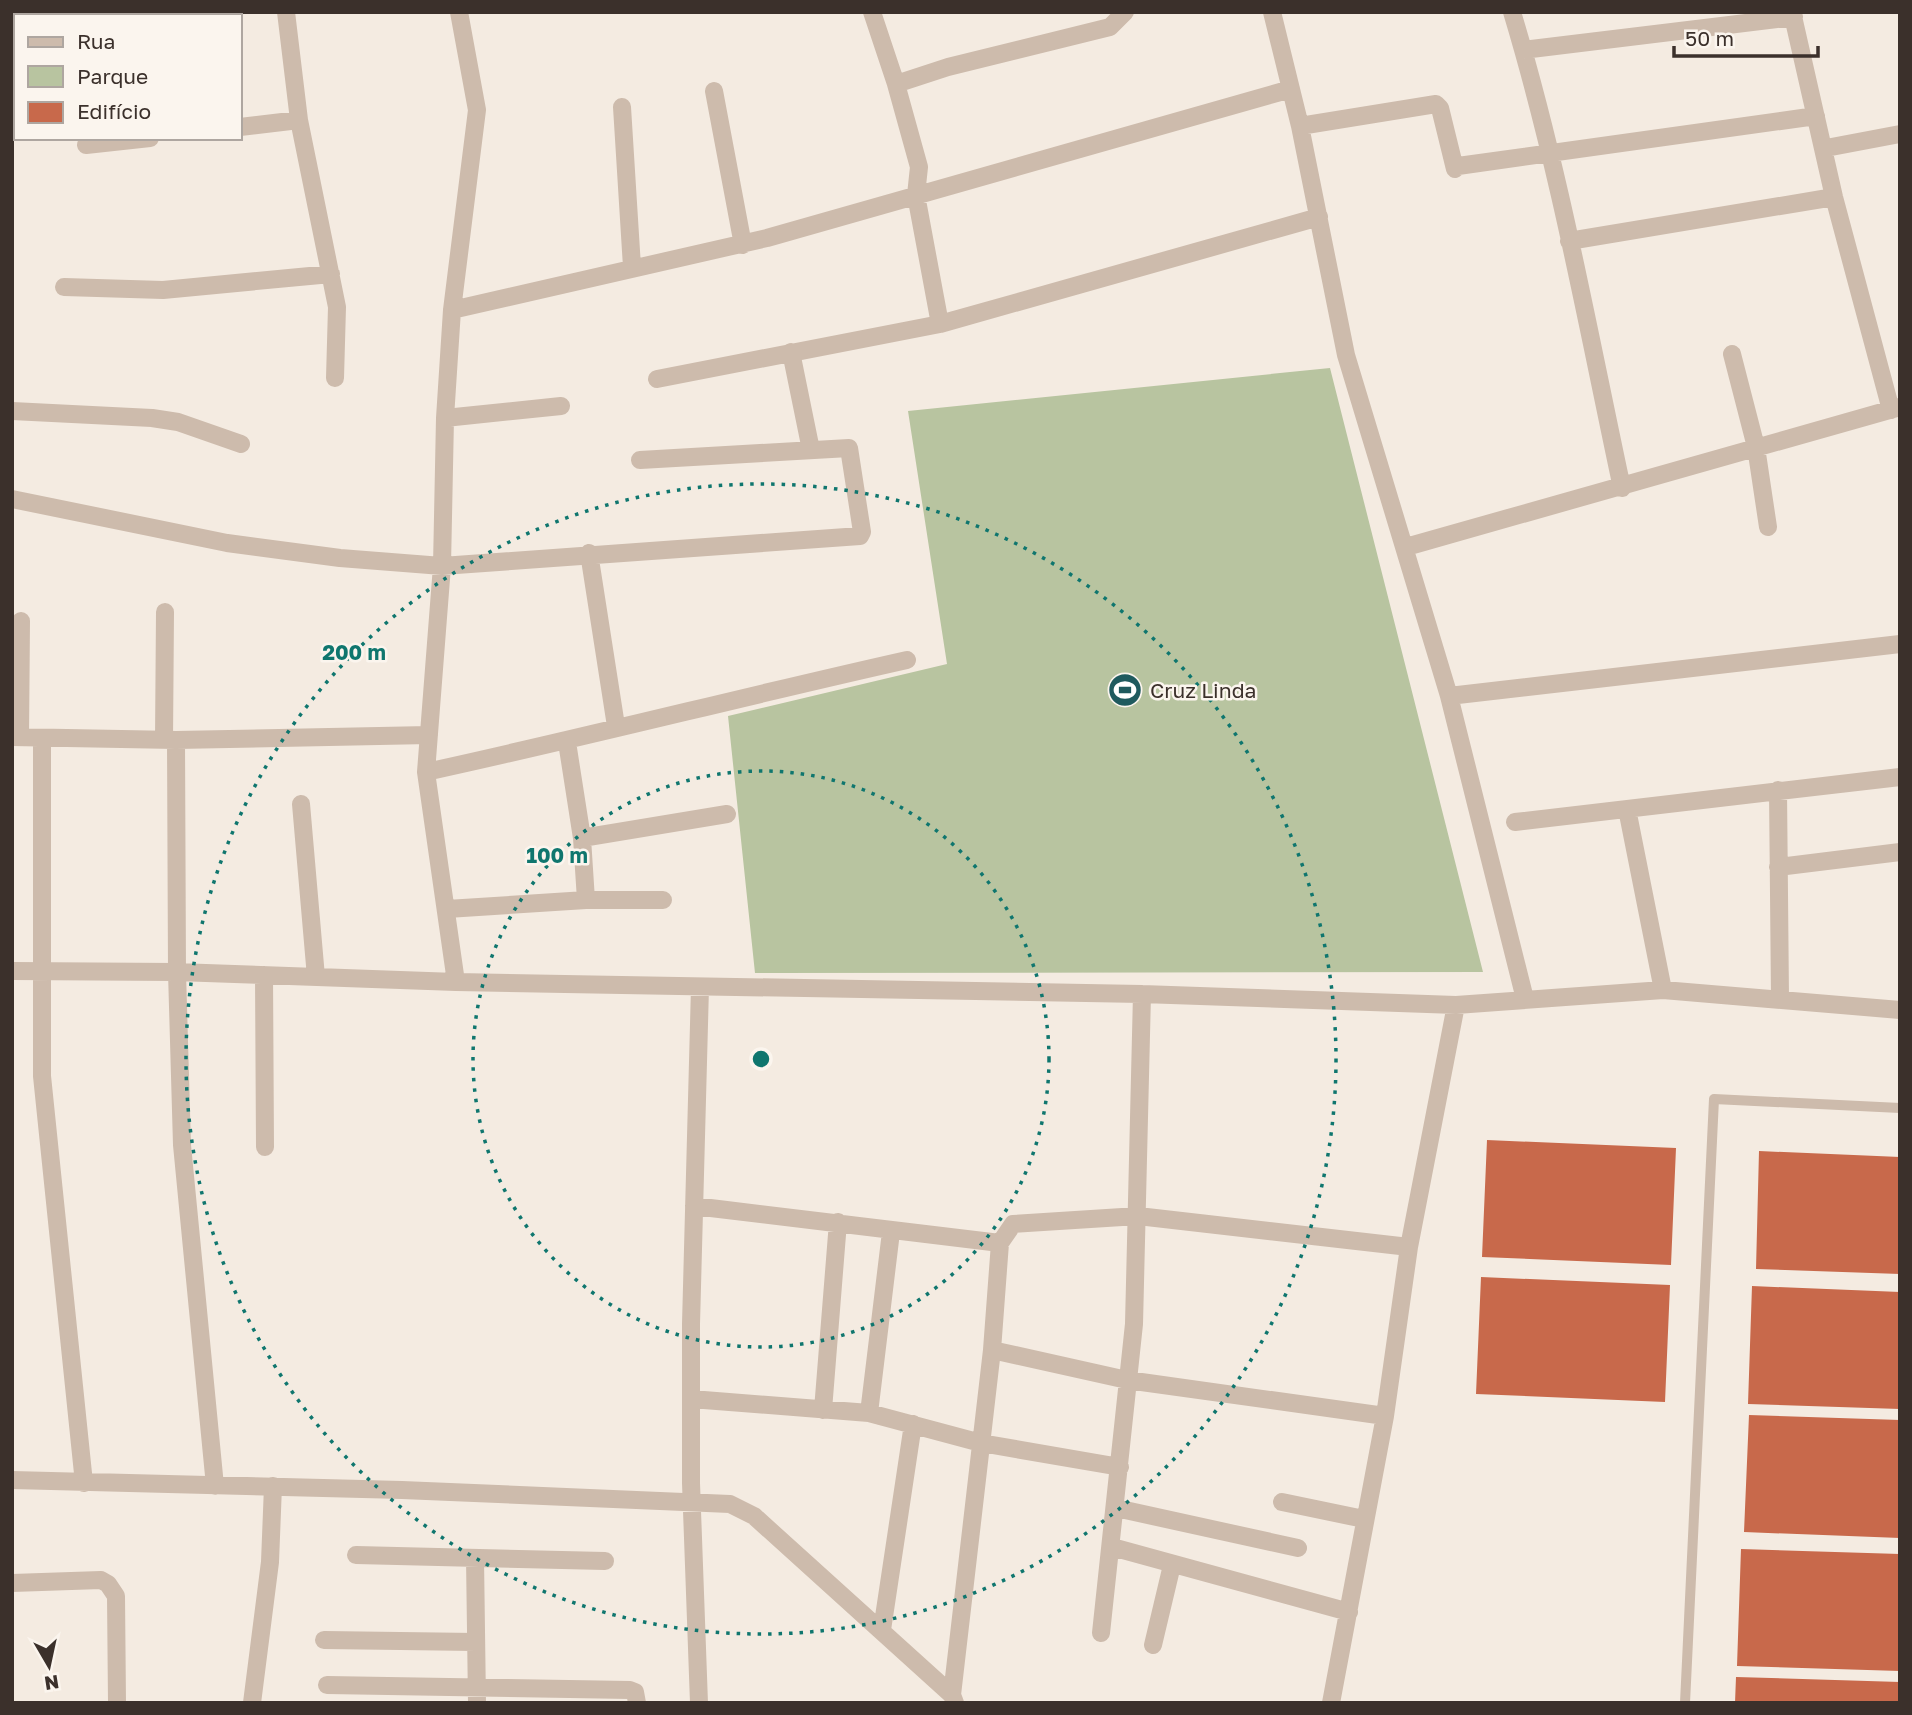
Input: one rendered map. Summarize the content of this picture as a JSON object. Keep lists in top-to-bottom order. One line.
{"places":{"sports":["Cruz Linda"]},"legend":["Rua","Parque","Edifício"],"scale_bar":"50 m","north":"bottom","rings":["200 m","100 m"]}
